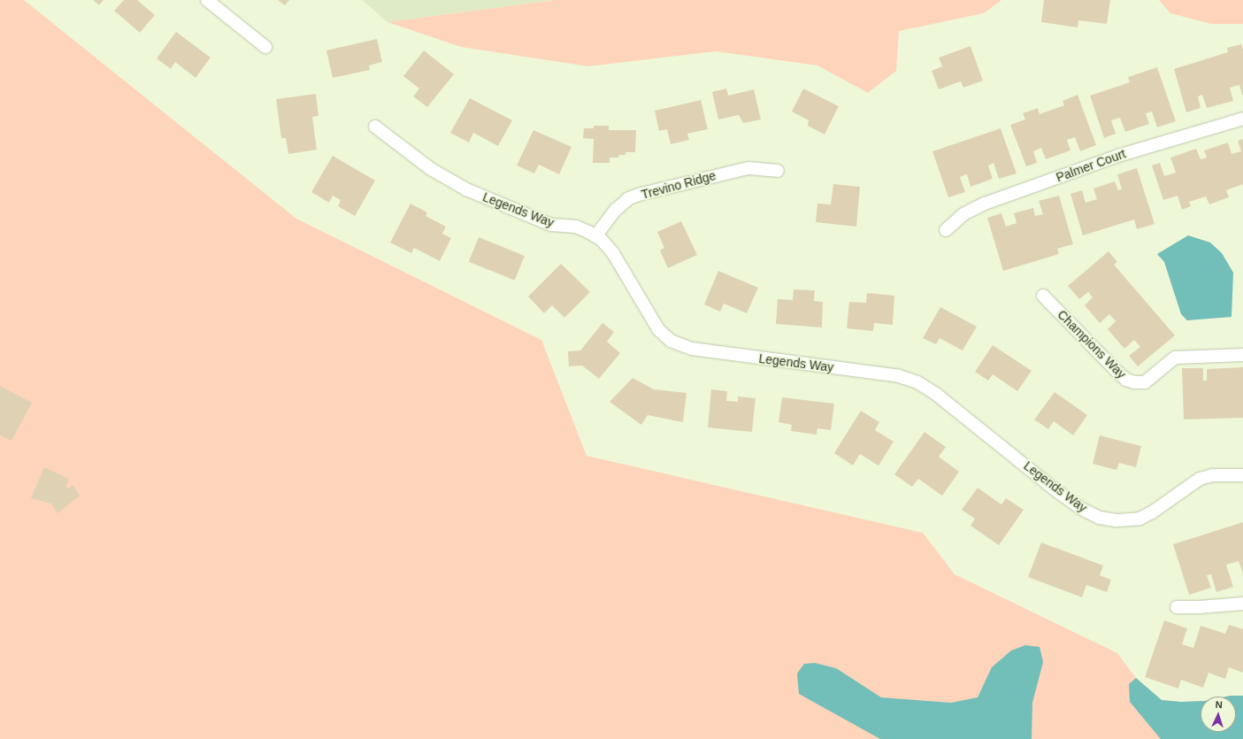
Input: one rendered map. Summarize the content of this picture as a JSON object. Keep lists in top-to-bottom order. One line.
{"streets":{"street":["Palmer Court","Trevino Ridge","Legends Way","Champions Way"]},"crossings":[["Trevino Ridge","Legends Way"]],"north":"top"}
